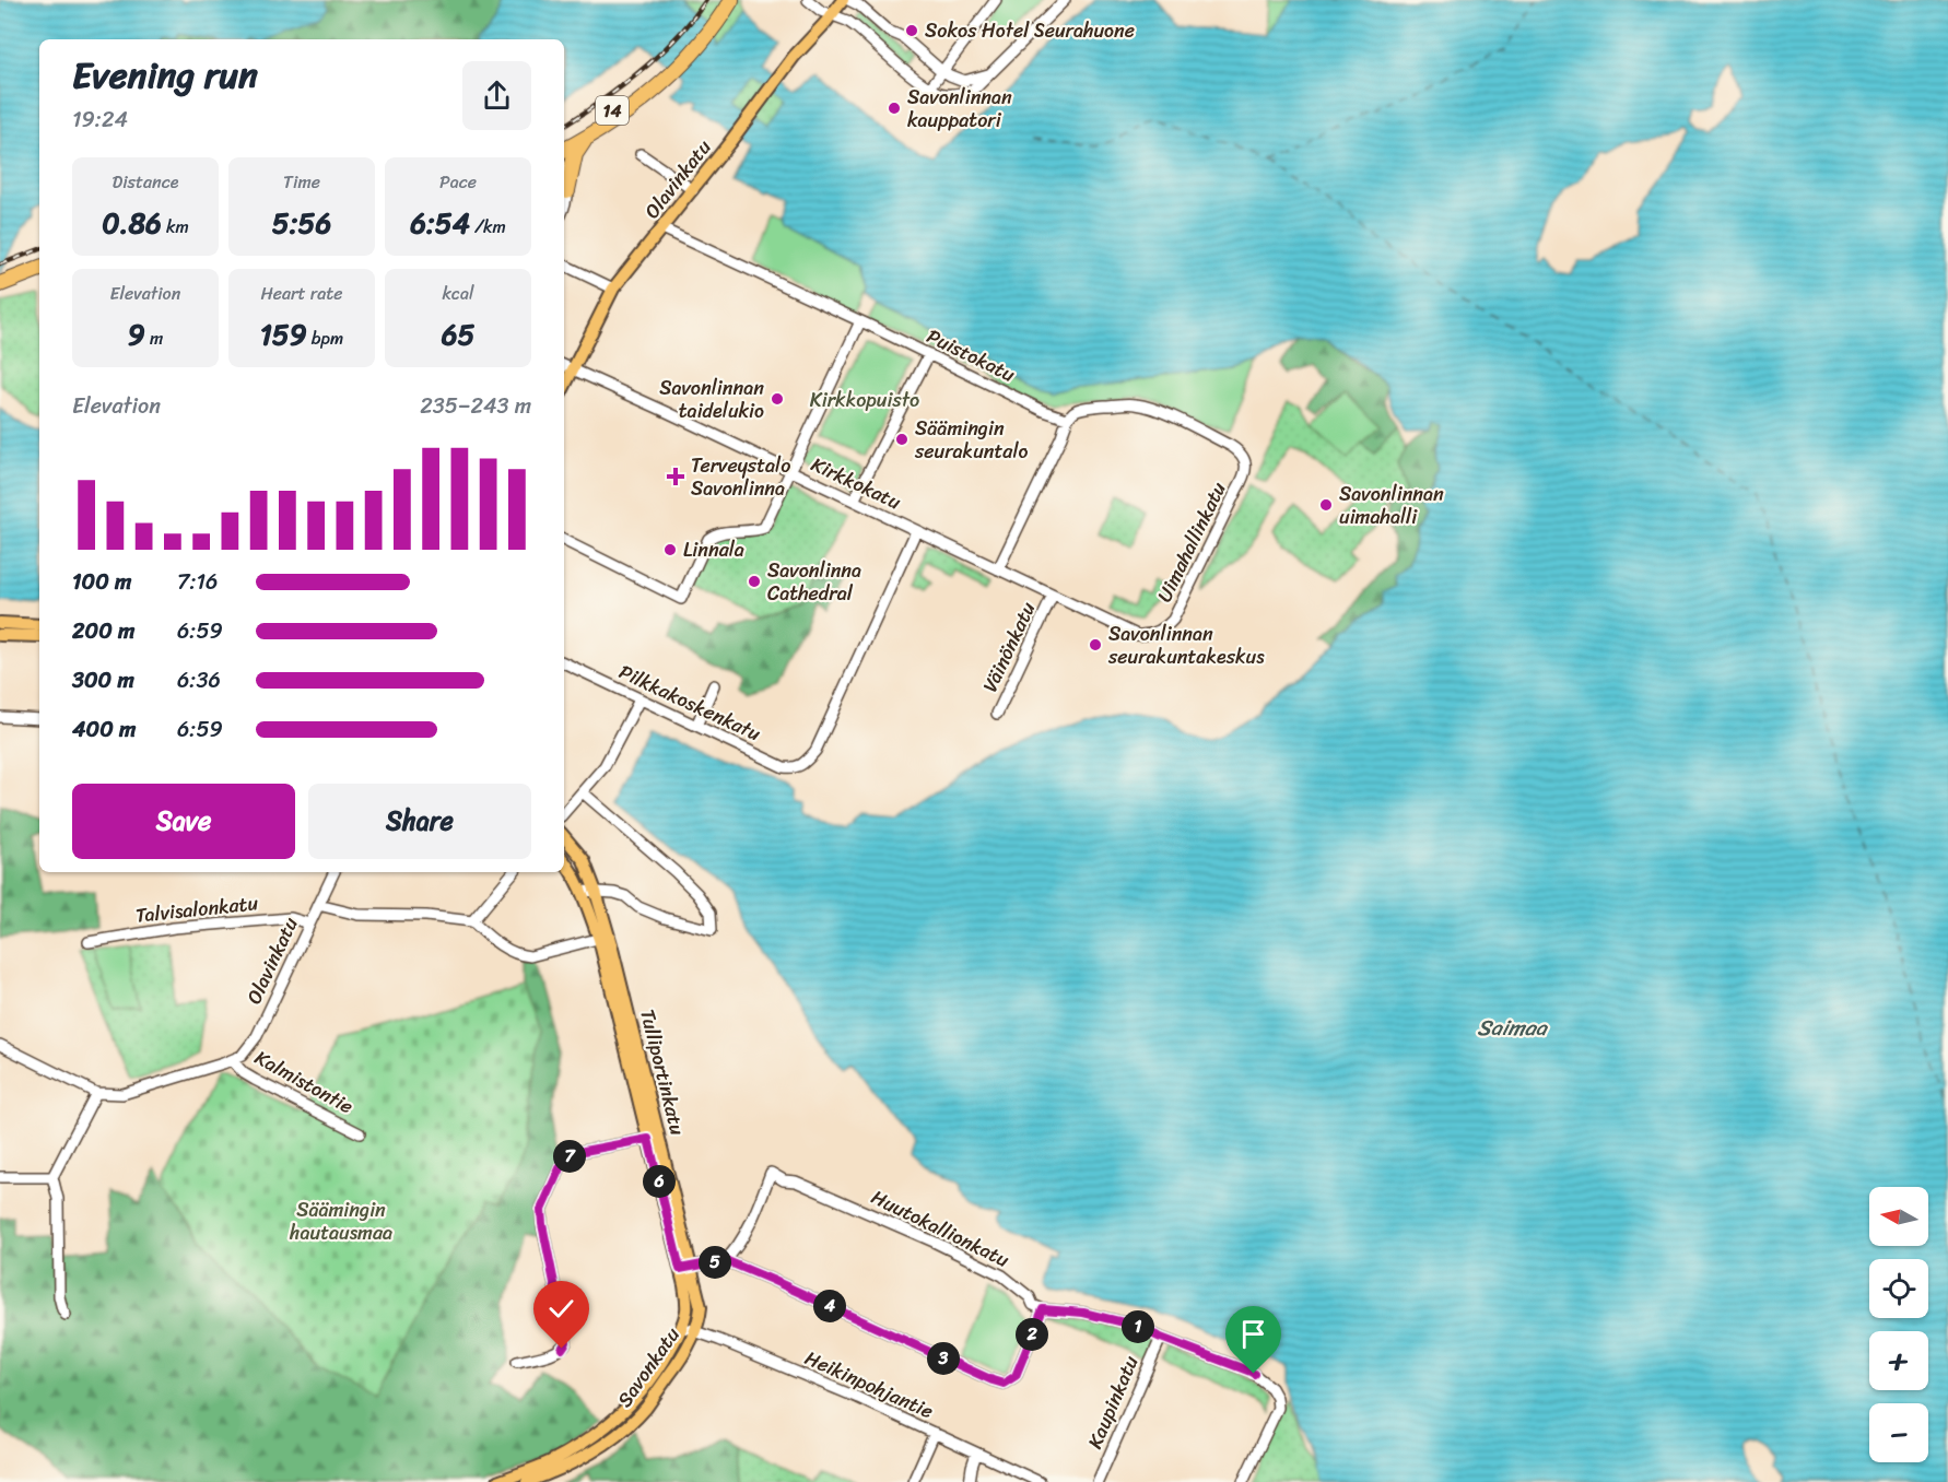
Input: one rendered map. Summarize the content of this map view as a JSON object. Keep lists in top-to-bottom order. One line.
{"streets":{"highway":["14"],"main road":["Olavinkatu","Tulliportinkatu","Savonkatu"],"street":["Puistokatu","Kirkkokatu","Uimahallinkatu","Väinönkatu","Pilkkakoskenkatu","Talvisalonkatu","Kalmistontie","Huutokallionkatu","Heikinpohjantie","Kaupinkatu"]},"crossings":[["Olavinkatu","Puistokatu"],["Olavinkatu","Kirkkokatu"],["Olavinkatu","Talvisalonkatu"],["Olavinkatu","Kalmistontie"],["Puistokatu","Uimahallinkatu"],["Kirkkokatu","Uimahallinkatu"],["Kirkkokatu","Väinönkatu"],["Kirkkokatu","Pilkkakoskenkatu"],["Tulliportinkatu","Savonkatu"],["Tulliportinkatu","Heikinpohjantie"],["Savonkatu","Heikinpohjantie"]],"water":["Saimaa"],"parks":["Kirkkopuisto","Säämingin hautausmaa"],"places":{"other":["Sokos Hotel Seurahuone","Savonlinnan kauppatori","Savonlinnan taidelukio","Säämingin seurakuntalo","Savonlinnan uimahalli","Linnala","Savonlinna Cathedral","Savonlinnan seurakuntakeskus"],"health":["Terveystalo Savonlinna"]},"north":"left","page":{"heading":["Evening run","19:24"],"stats":[["Distance","0.86 km"],["Time","5:56"],["Pace","6:54 /km"],["Elevation","9 m"],["Heart rate","159 bpm"],["kcal","65"]],"chart":["Elevation","235–243 m"],"list":[{"name":"100 m","note":"7:16"},{"name":"200 m","note":"6:59"},{"name":"300 m","note":"6:36"},{"name":"400 m","note":"6:59"}],"buttons":["Save","Share"],"pins":["7","6","5","4","1","2","3"],"map_buttons":["+","−"]}}
